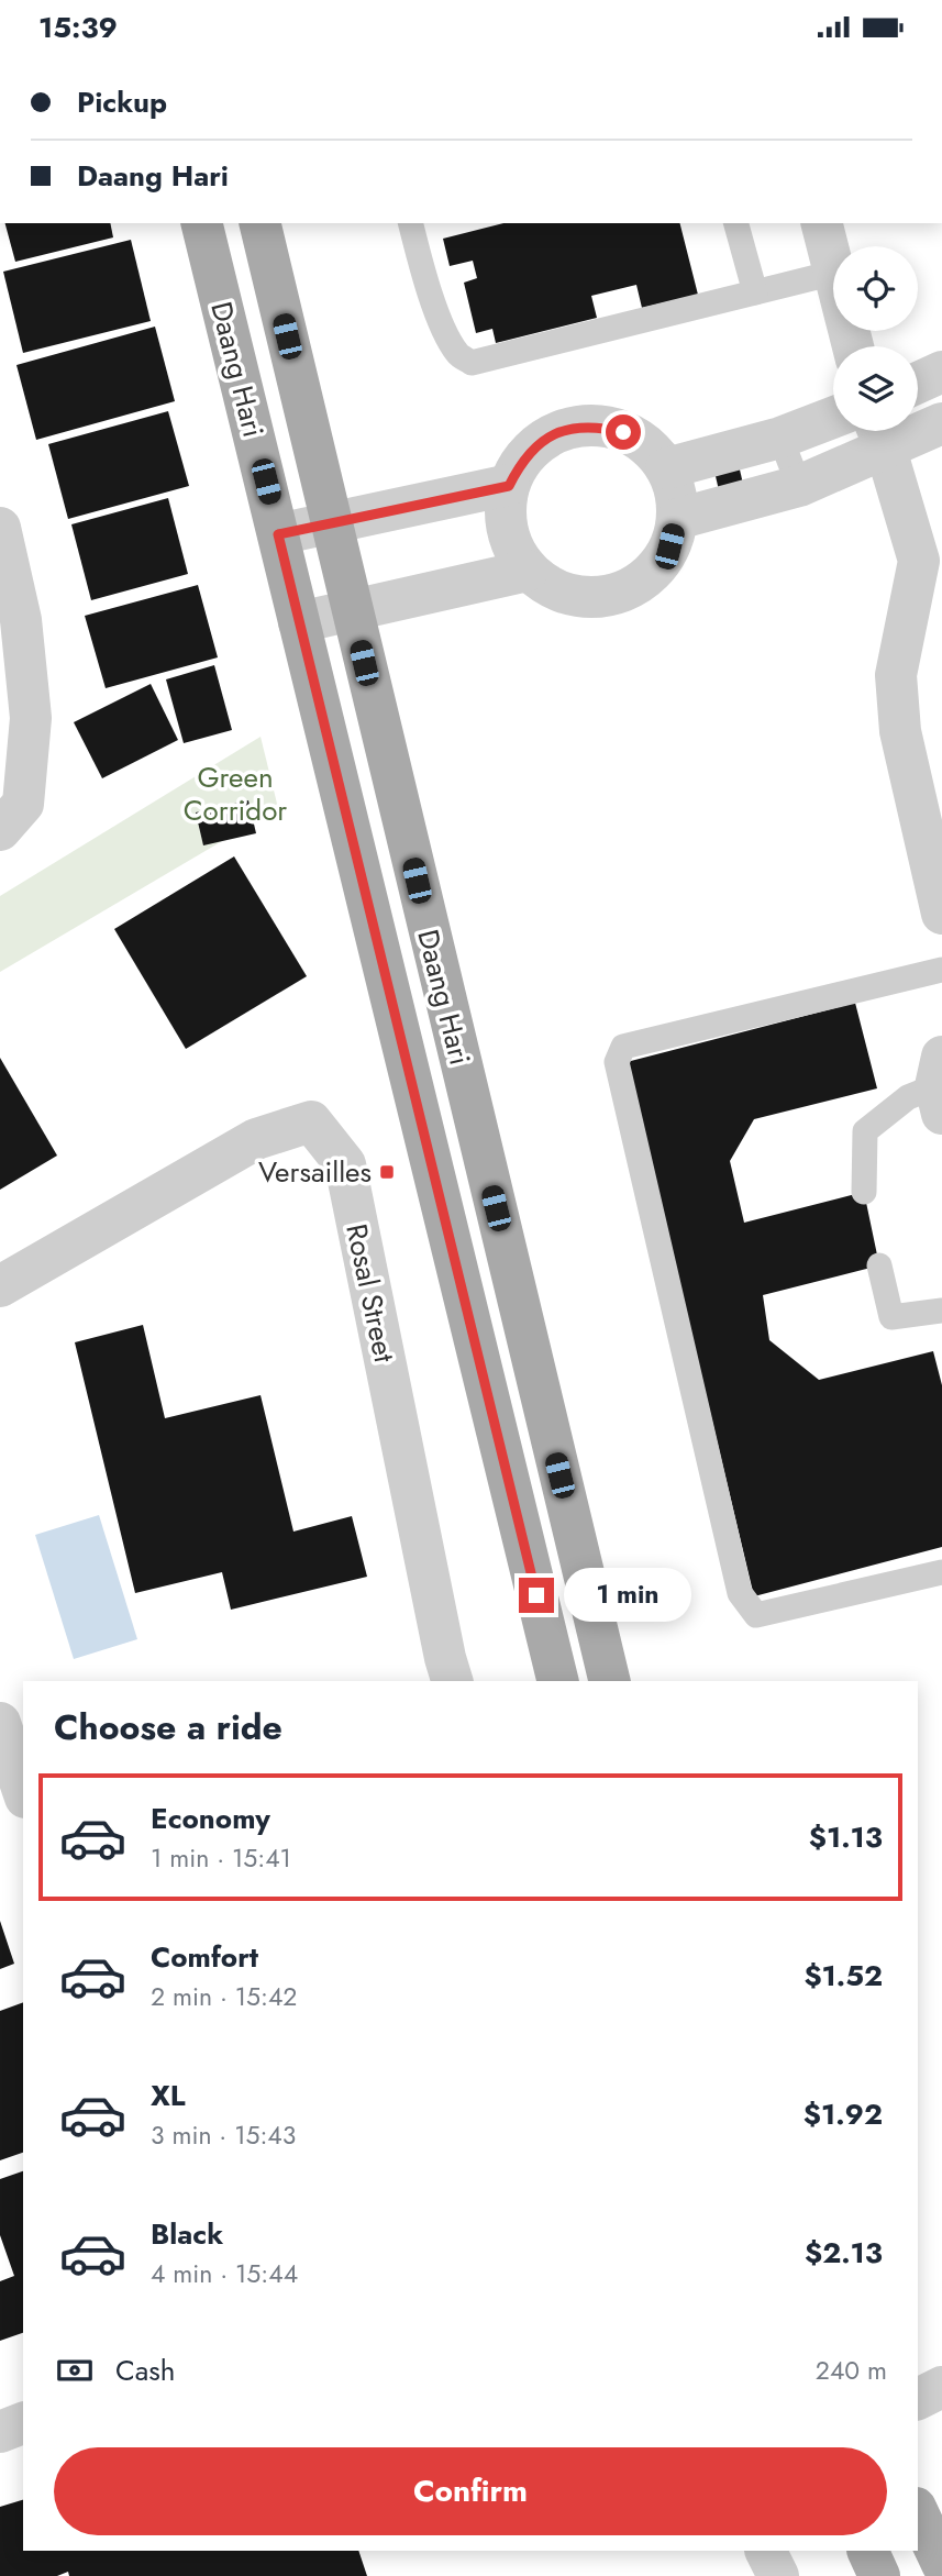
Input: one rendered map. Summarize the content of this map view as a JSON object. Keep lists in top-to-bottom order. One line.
{"streets":{"main road":["Daang Hari"],"street":["Rosal Street"]},"parks":["Green Corridor"],"places":{"transit":["Versailles"]},"page":{"status":"15:39","banner":["Pickup","Daang Hari"],"bubble":"1 min","heading":"Choose a ride","list":[{"name":"Economy","note":"1 min · 15:41","value":"$1.13"},{"name":"Comfort","note":"2 min · 15:42","value":"$1.52"},{"name":"XL","note":"3 min · 15:43","value":"$1.92"},{"name":"Black","note":"4 min · 15:44","value":"$2.13"}],"pay":["Cash","240 m"],"buttons":"Confirm"}}
